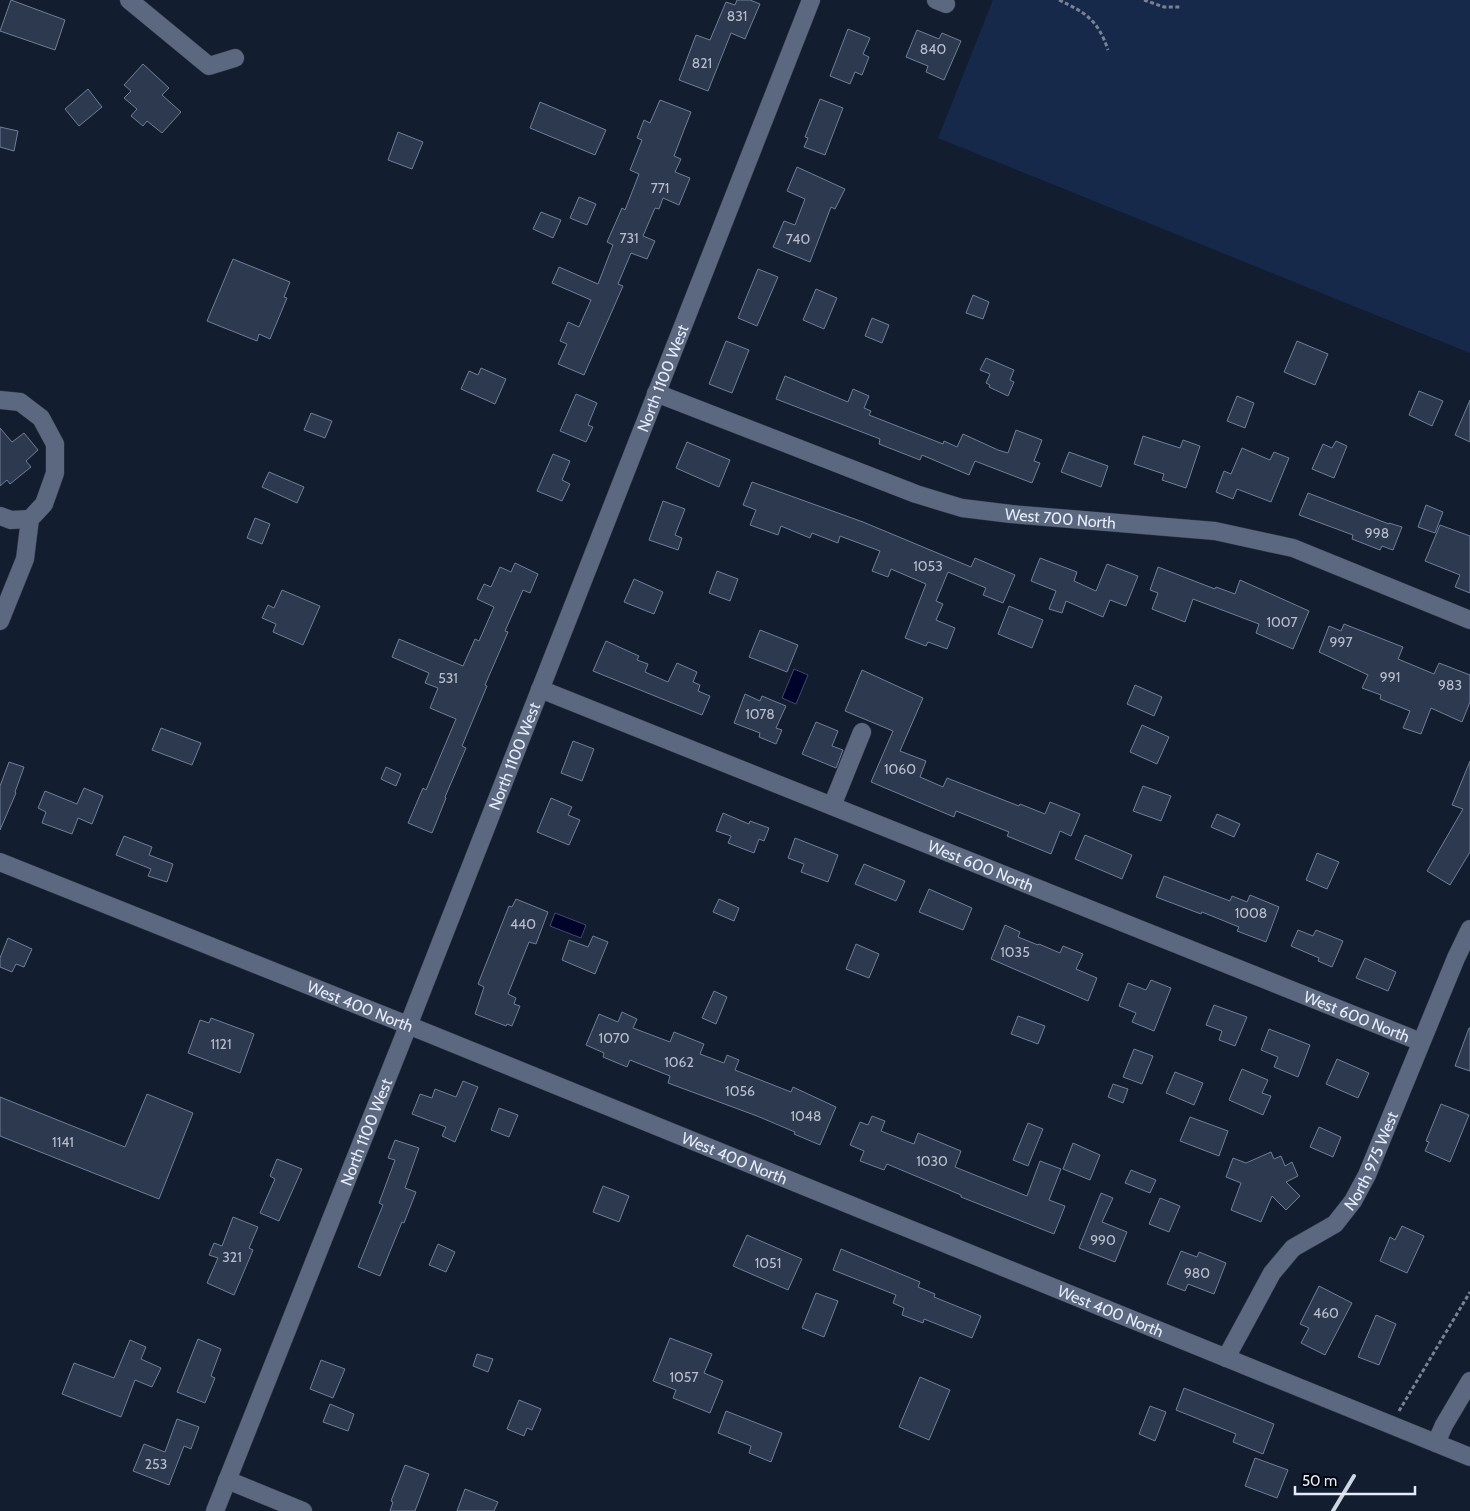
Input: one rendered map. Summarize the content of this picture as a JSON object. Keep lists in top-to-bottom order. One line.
{"streets":{"street":["North 1100 West","West 700 North","West 600 North","West 400 North","North 975 West"]},"crossings":[["North 1100 West","West 700 North"],["North 1100 West","West 600 North"],["North 1100 West","West 400 North"],["West 600 North","North 975 West"],["West 400 North","North 975 West"]],"house_numbers":["831","840","821","771","731","740","998","1053","1007","997","991","531","983","1078","1060","1008","440","1035","1070","1121","1062","1056","1048","1141","1030","990","321","1051","980","460","1057","253"],"scale_bar":"50 m"}
